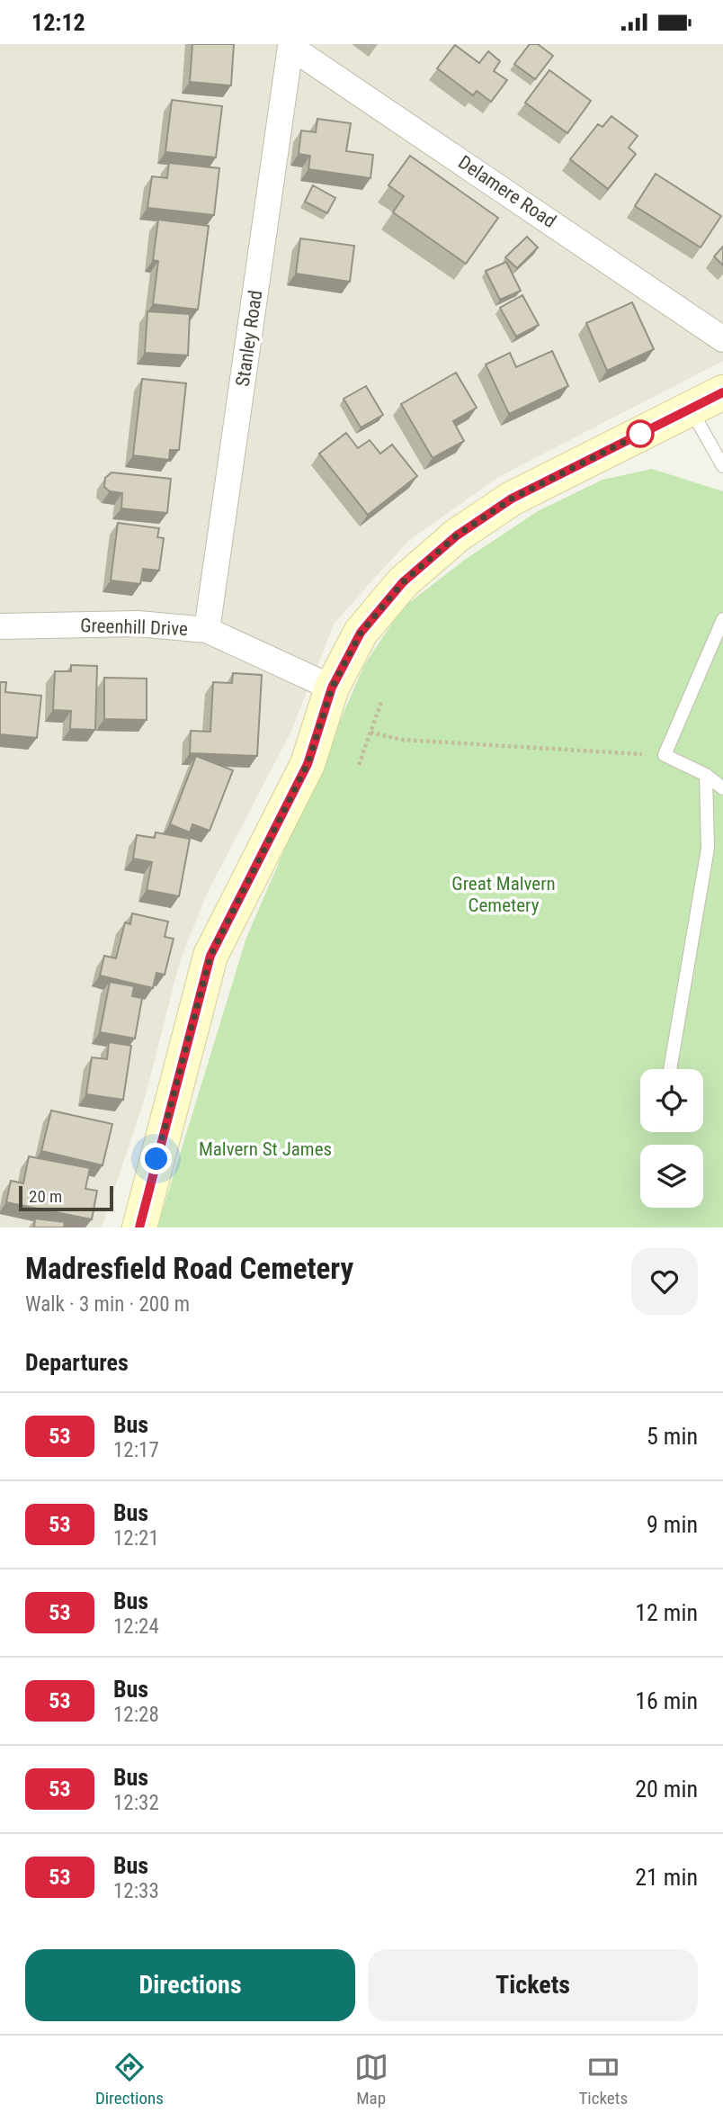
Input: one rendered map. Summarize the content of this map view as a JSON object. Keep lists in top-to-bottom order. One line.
{"streets":{"street":["Delamere Road","Stanley Road","Greenhill Drive"]},"crossings":[["Delamere Road","Stanley Road"],["Stanley Road","Greenhill Drive"]],"parks":["Great Malvern Cemetery","Malvern St James"],"lines":["bus line 53"],"scale_bar":"20 m","page":{"status":"12:12","scale":"20 m","heading":[["Madresfield Road Cemetery","Walk · 3 min · 200 m"],"Departures"],"list":[{"mark":"53","name":"Bus","note":"12:17","value":"5 min"},{"mark":"53","name":"Bus","note":"12:21","value":"9 min"},{"mark":"53","name":"Bus","note":"12:24","value":"12 min"},{"mark":"53","name":"Bus","note":"12:28","value":"16 min"},{"mark":"53","name":"Bus","note":"12:32","value":"20 min"},{"mark":"53","name":"Bus","note":"12:33","value":"21 min"}],"buttons":["Directions","Tickets"],"tabs":["Directions","Map","Tickets"]}}
